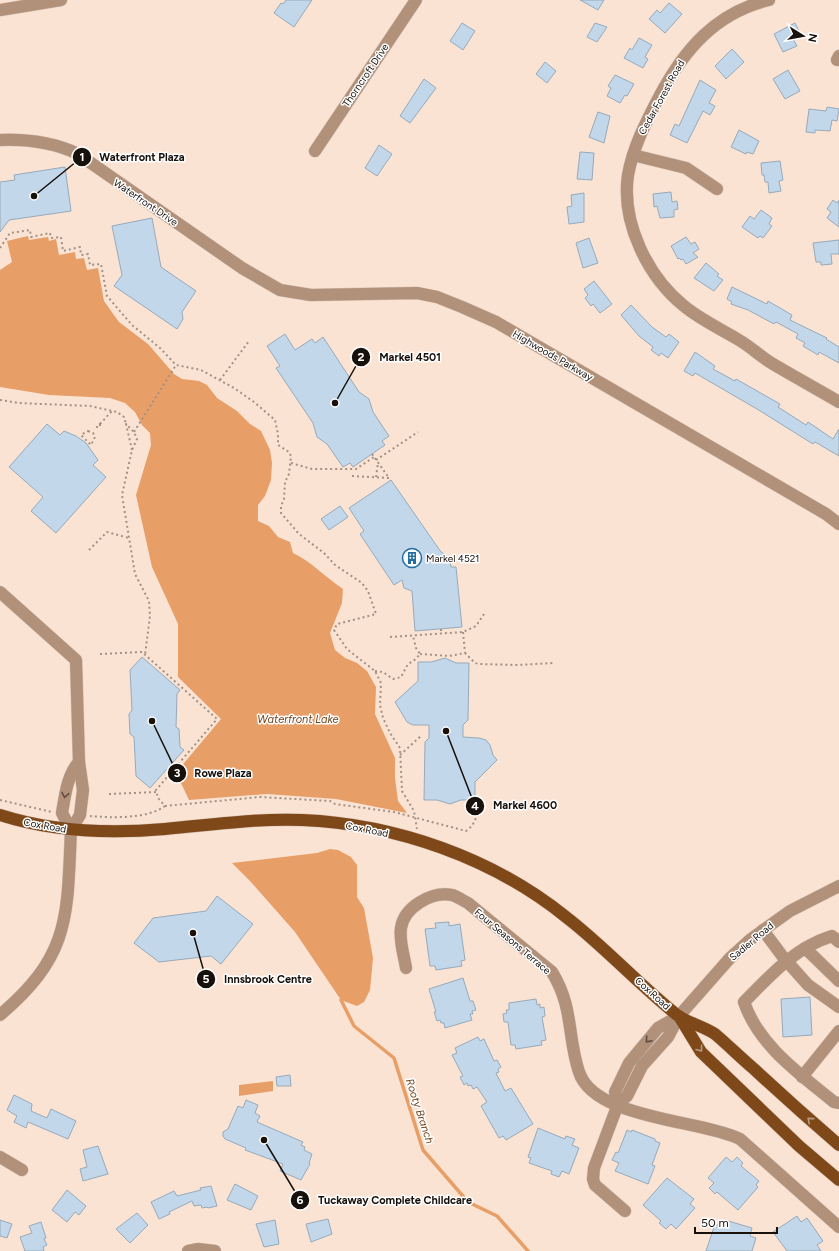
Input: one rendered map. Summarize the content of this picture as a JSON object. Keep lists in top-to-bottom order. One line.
{"streets":{"main road":["Cox Road"],"street":["Thorncroft Drive","Cedar Forest Road","Waterfront Drive","Highwoods Parkway","Four Seasons Terrace","Sadler Road"]},"crossings":[["Waterfront Drive","Highwoods Parkway"],["Cox Road","Sadler Road"]],"water":["Waterfront Lake","Rooty Branch"],"places":{"other":["Waterfront Plaza","Markel 4501","Rowe Plaza","Markel 4600","Innsbrook Centre","Tuckaway Complete Childcare"],"building":["Markel 4521"]},"scale_bar":"50 m","north":"right"}
